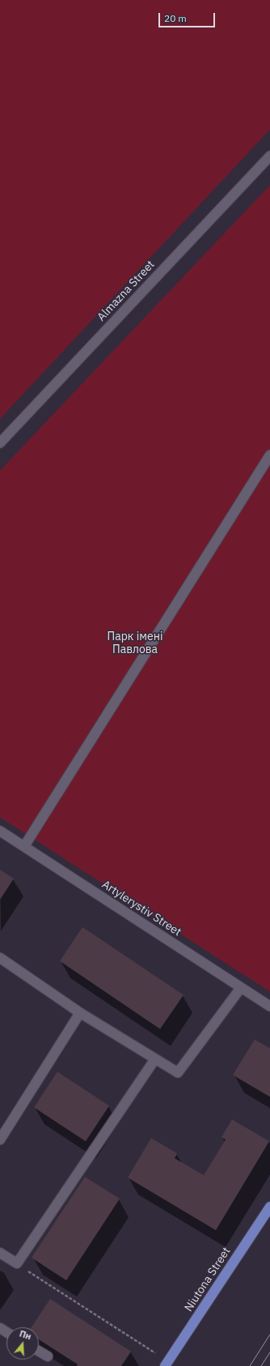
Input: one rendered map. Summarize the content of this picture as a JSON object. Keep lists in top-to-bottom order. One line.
{"streets":{"main road":["Niutona Street"],"street":["Almazna Street","Artylerystiv Street"]},"parks":["Парк імені Павлова"],"scale_bar":"20 m","north":"top"}
